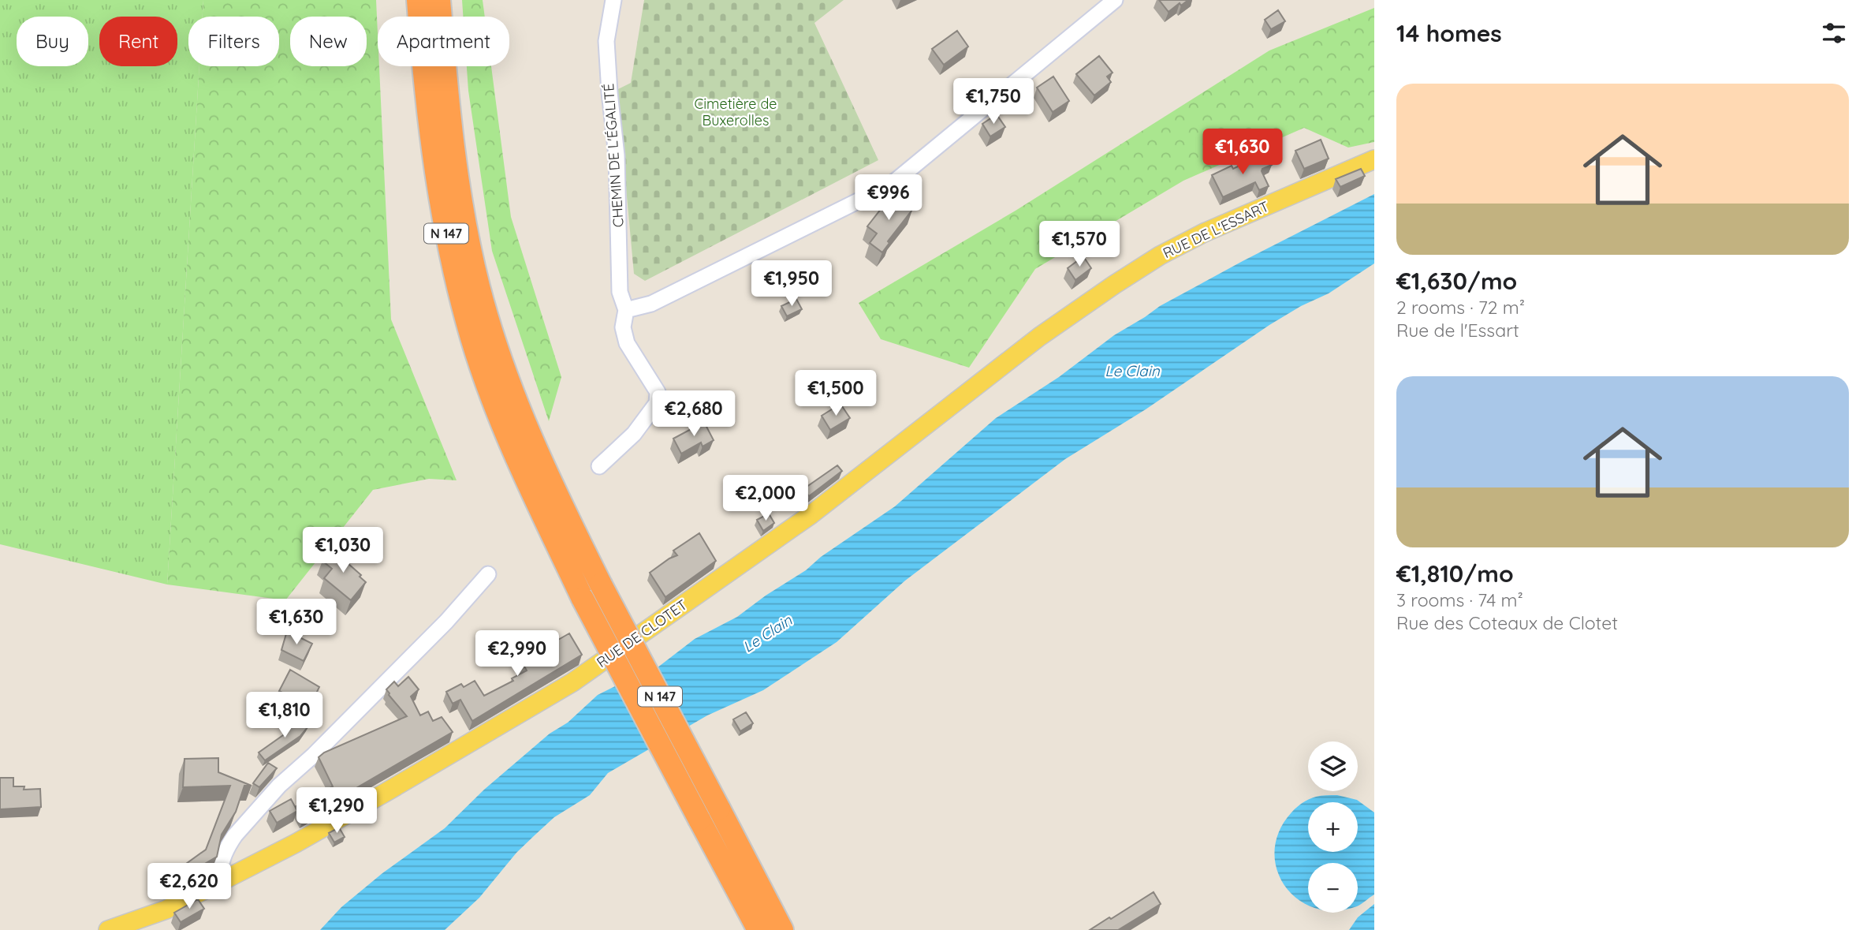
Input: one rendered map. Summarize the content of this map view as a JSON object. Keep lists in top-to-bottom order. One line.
{"streets":{"highway":["N 147"],"main road":["RUE DE L'ESSART","RUE DE CLOTET"],"street":["CHEMIN DE L'ÉGALITÉ"]},"crossings":[["RUE DE L'ESSART","RUE DE CLOTET"]],"water":["Le Clain"],"parks":["Cimetière de Buxerolles"],"page":{"heading":"14 homes","chip":["Buy","Rent","Filters","New","Apartment"],"list":[{"name":"€1,630/mo","note":"2 rooms · 72 m² · Rue de l'Essart"},{"name":"€1,810/mo","note":"3 rooms · 74 m² · Rue des Coteaux de Clotet"}],"price":["€1,750","€1,630","€996","€1,570","€1,950","€1,500","€2,680","€2,000","€1,030","€1,630","€2,990","€1,810","€1,290","€2,620"],"map_buttons":["+","−"]}}
